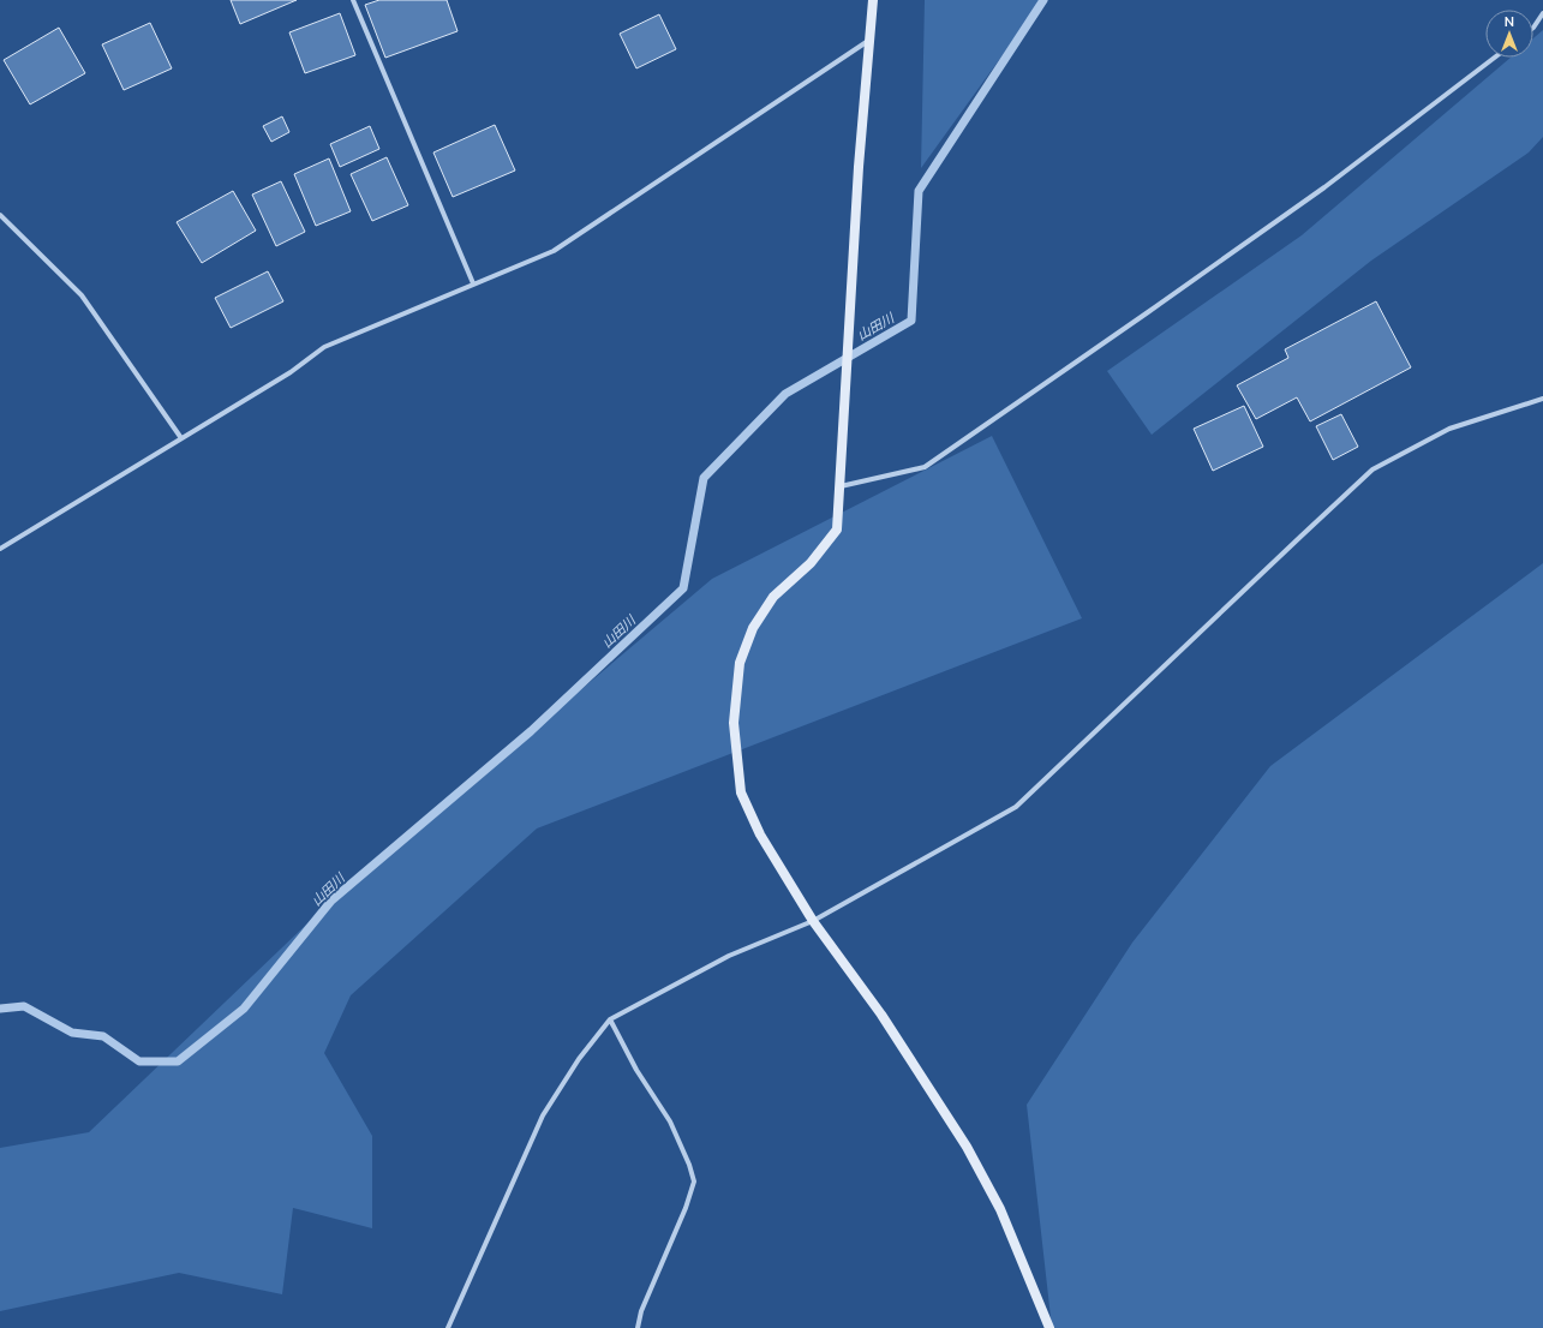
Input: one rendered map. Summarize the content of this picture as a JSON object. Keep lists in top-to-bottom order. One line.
{"water":["山田川"],"north":"top"}
